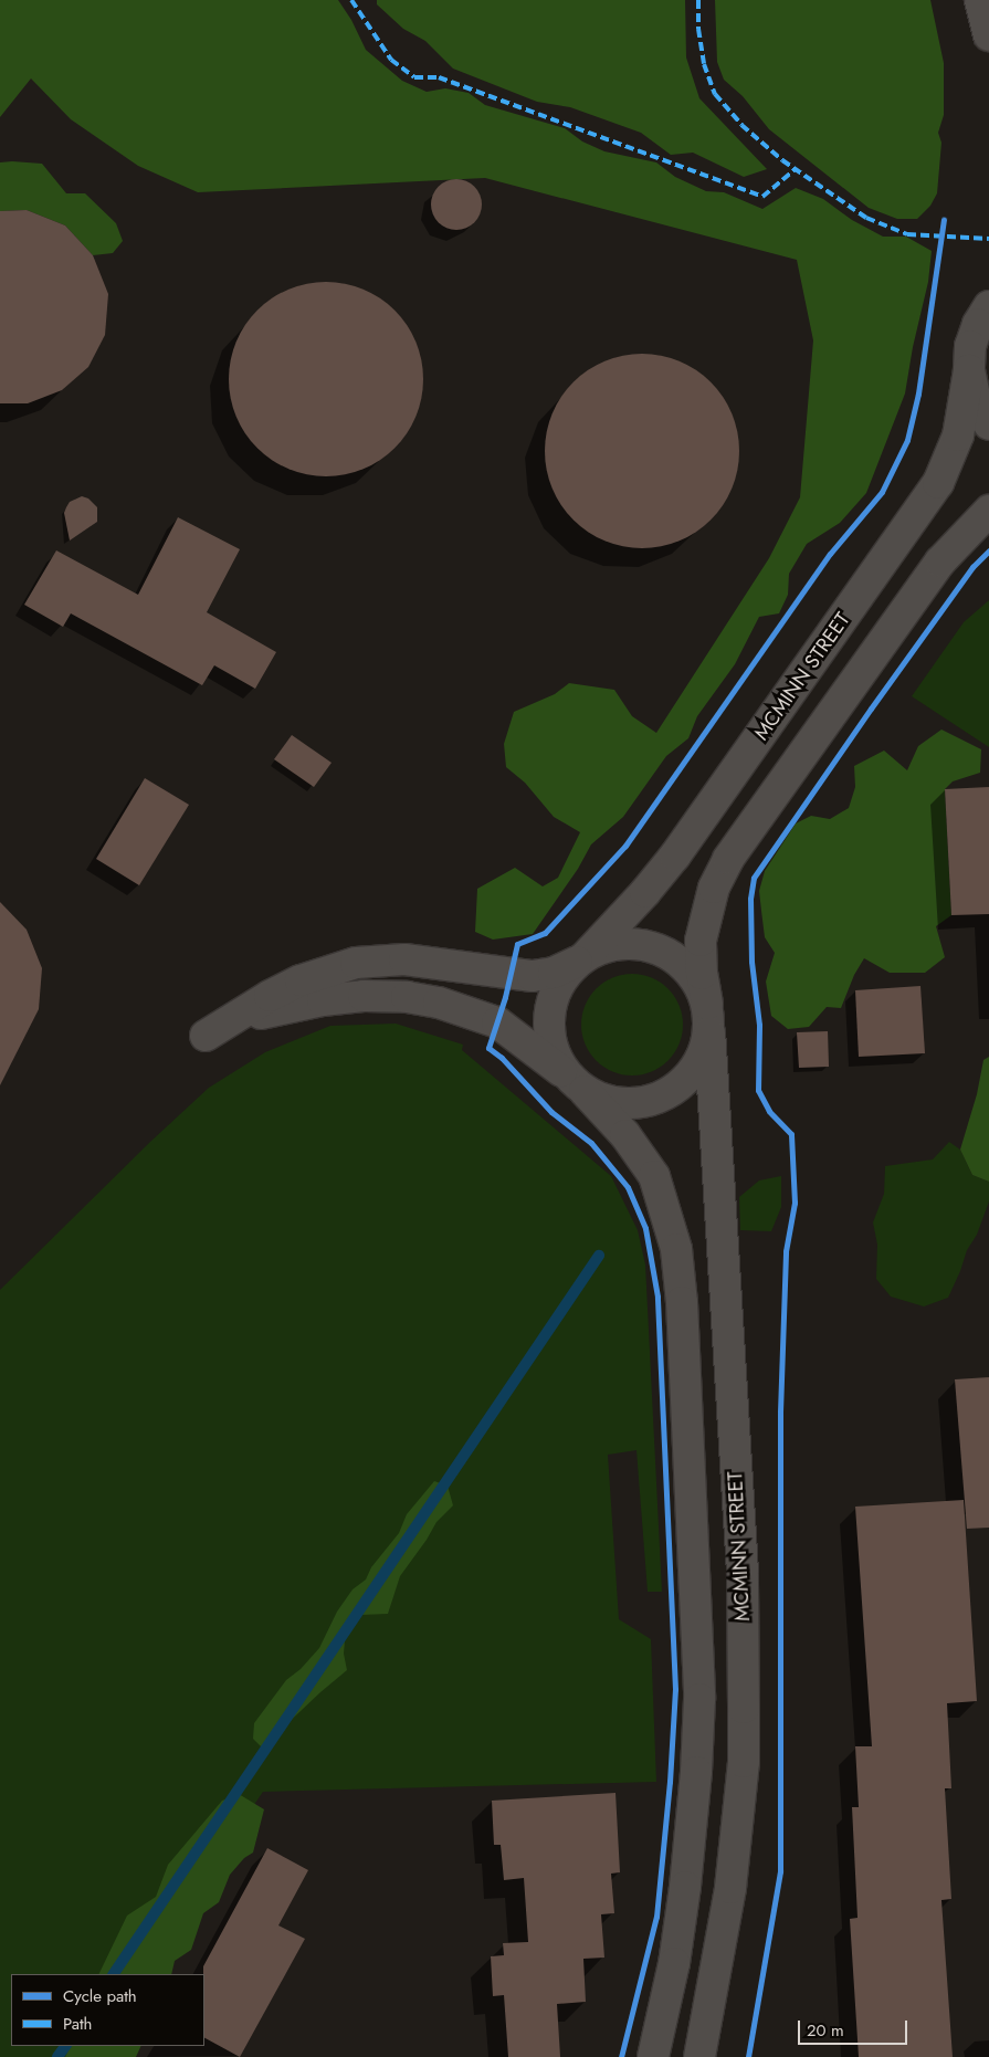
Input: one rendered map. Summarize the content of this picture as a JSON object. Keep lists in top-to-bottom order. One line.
{"streets":{"street":["MCMINN STREET"]},"legend":["Cycle path","Path"],"scale_bar":"20 m"}
